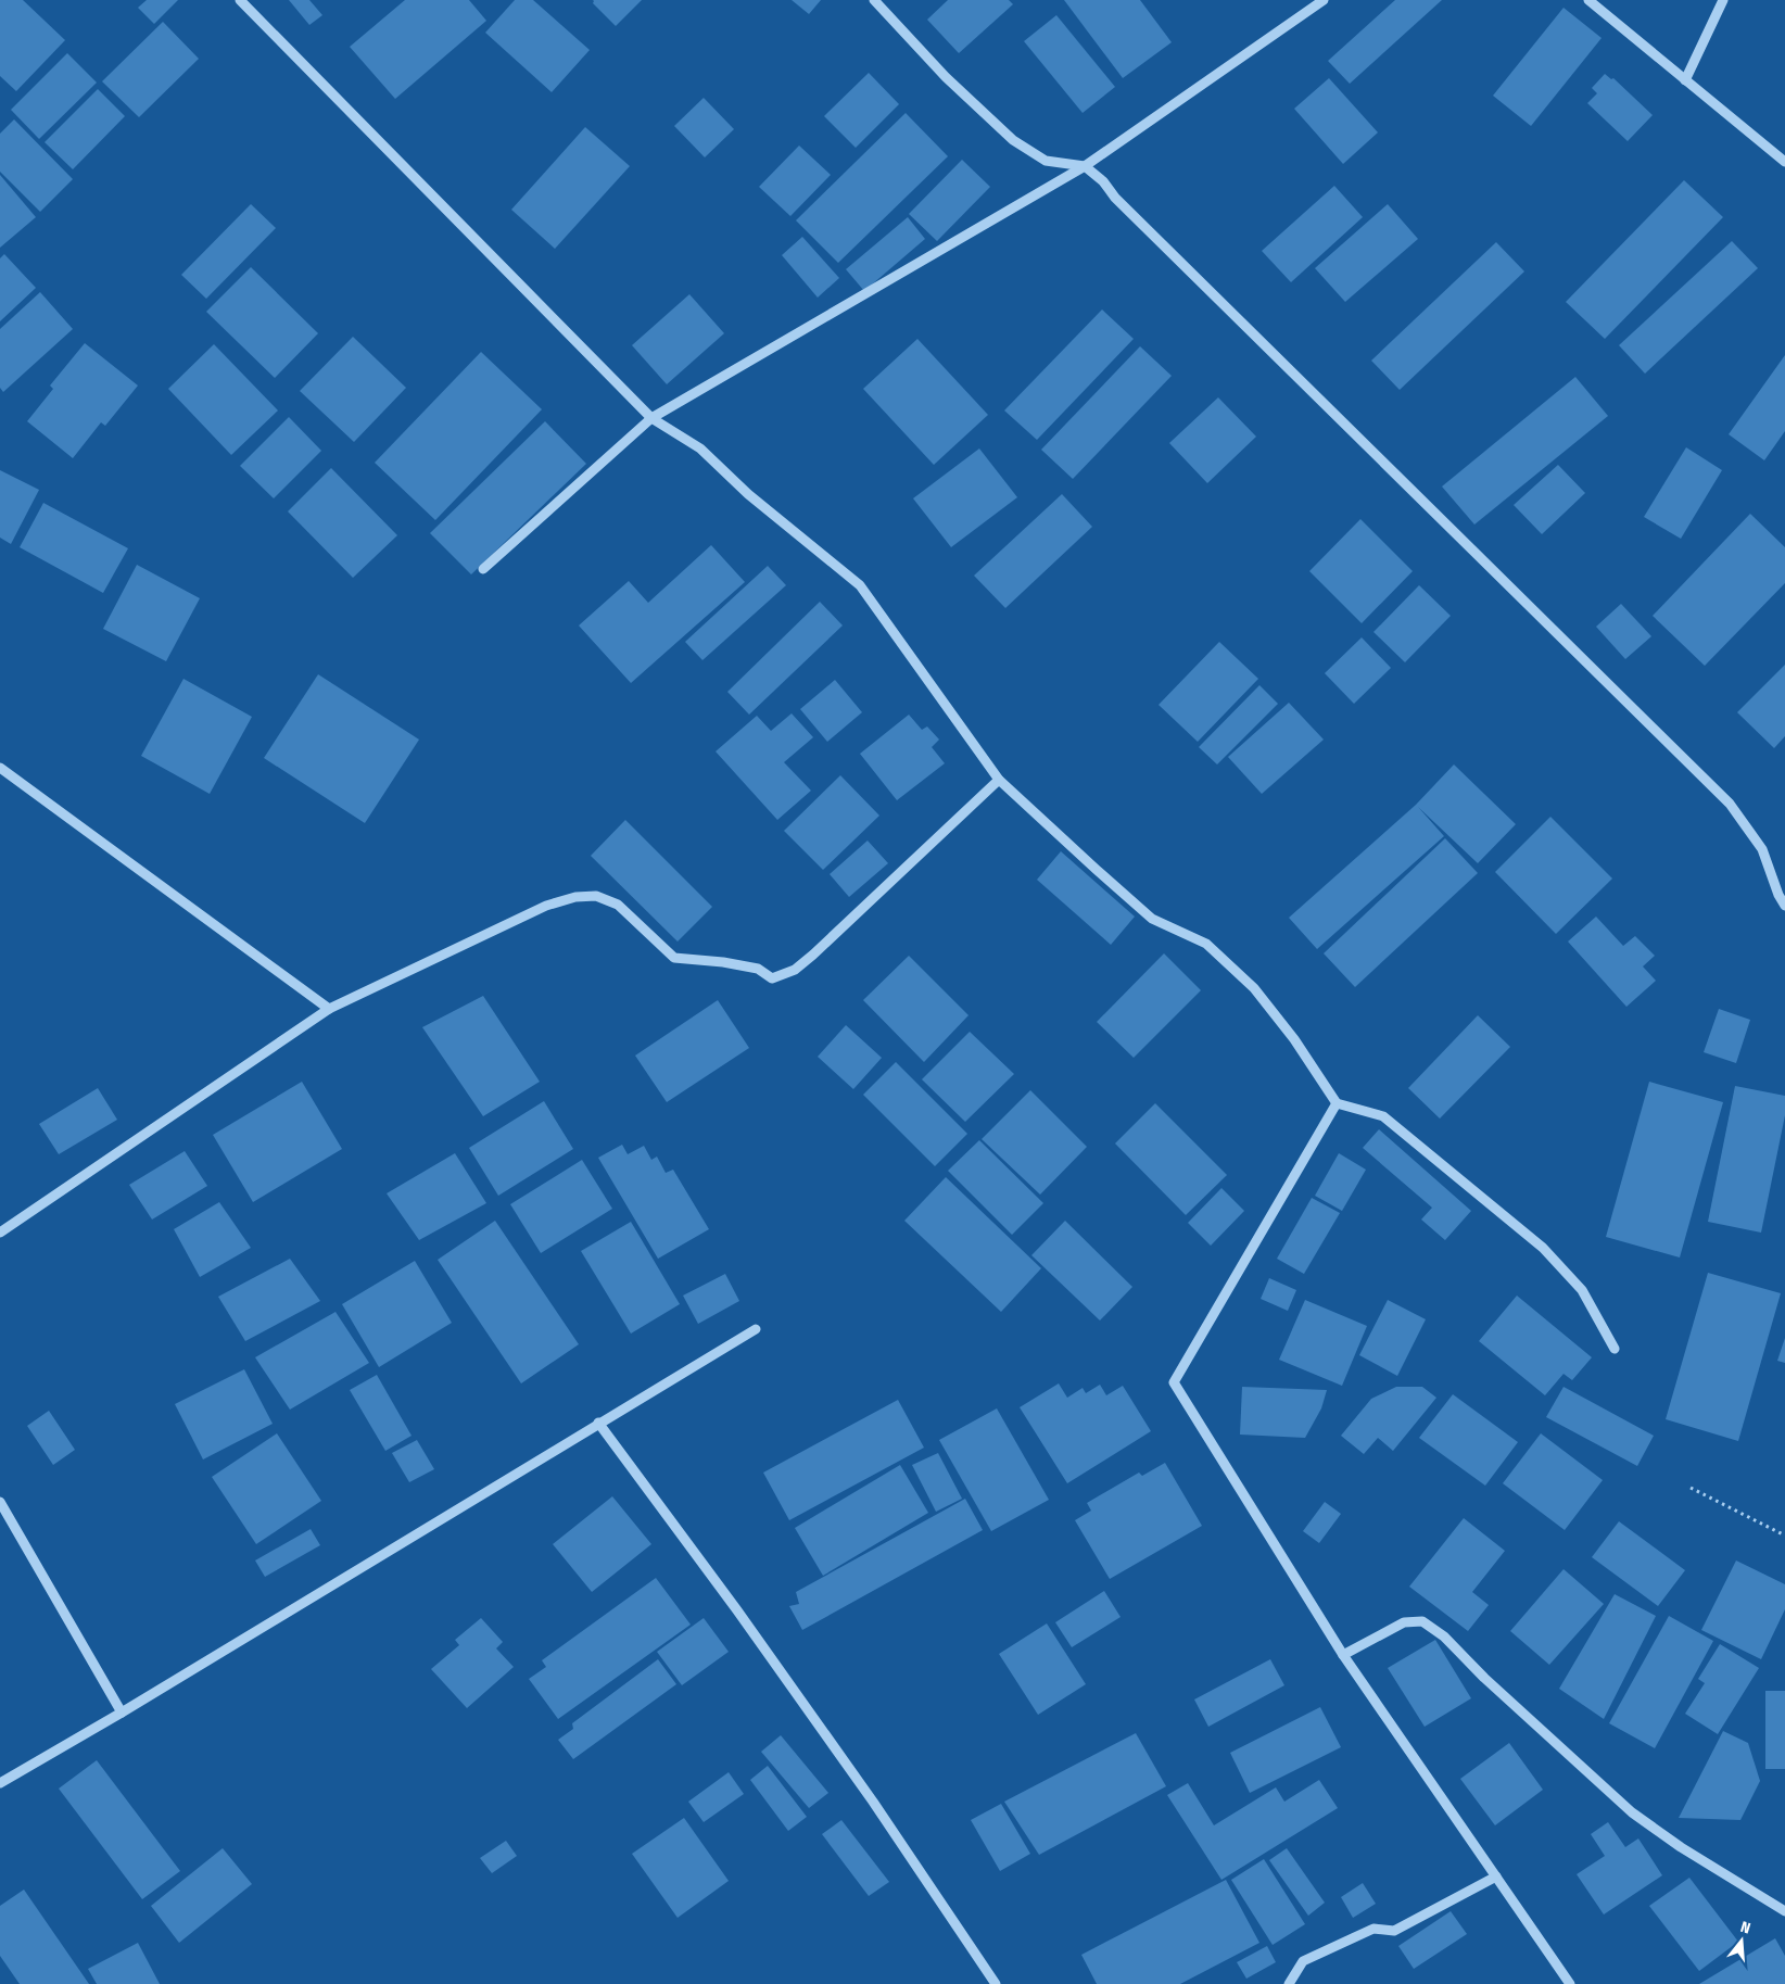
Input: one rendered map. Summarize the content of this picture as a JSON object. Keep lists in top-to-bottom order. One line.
{"north":"top"}
